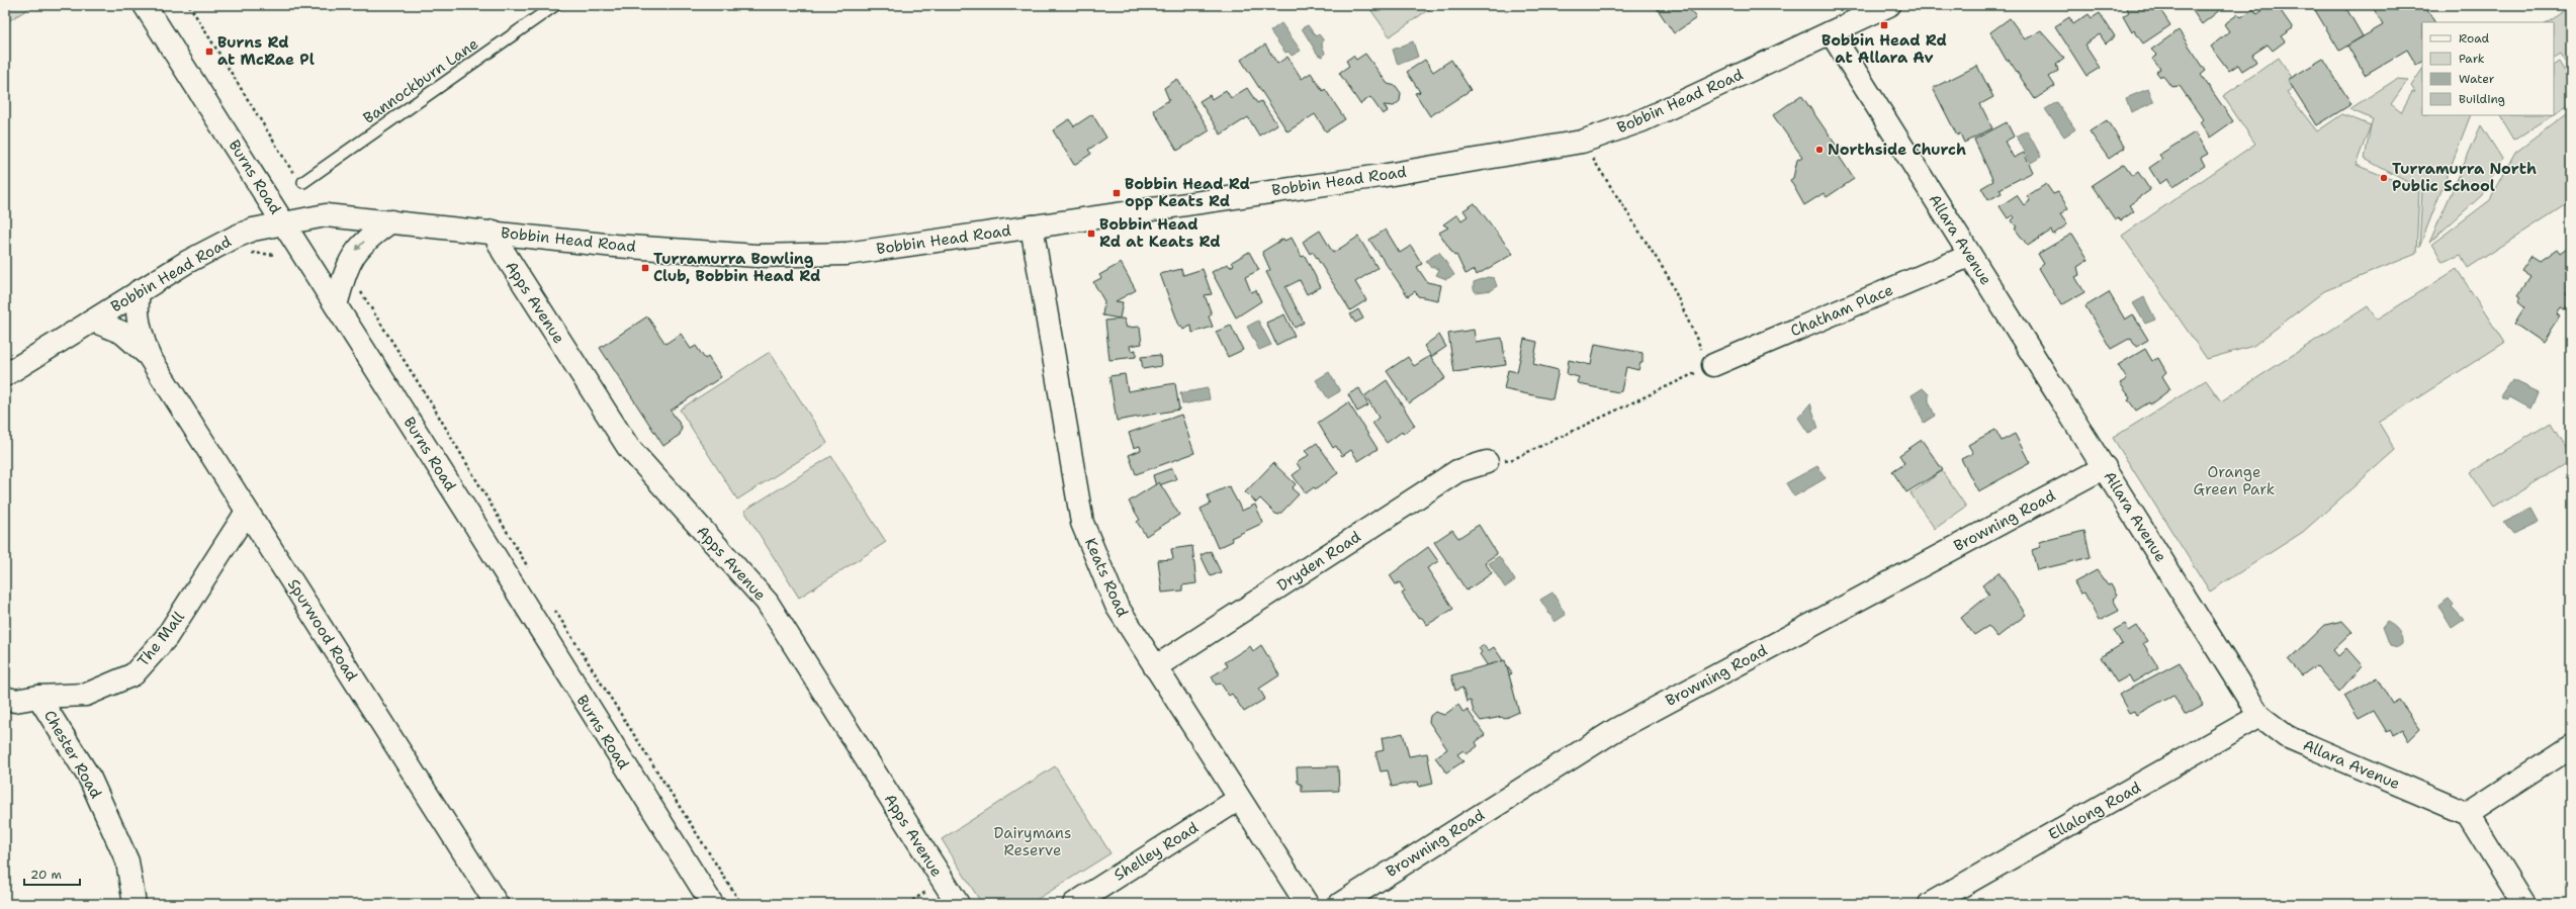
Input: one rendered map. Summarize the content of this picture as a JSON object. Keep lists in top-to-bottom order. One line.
{"streets":{"street":["Bobbin Head Road","Burns Road","Allara Avenue","Apps Avenue","Chatham Place","Browning Road","Dryden Road","Keats Road","Spurwood Road","The Mall","Chester Road","Ellalong Road","Shelley Road"],"lane":["Bannockburn Lane"]},"crossings":[["Bobbin Head Road","Burns Road"],["Bobbin Head Road","Allara Avenue"],["Bobbin Head Road","Apps Avenue"],["Bobbin Head Road","Keats Road"],["Bobbin Head Road","Spurwood Road"],["Allara Avenue","Chatham Place"],["Allara Avenue","Browning Road"],["Allara Avenue","Ellalong Road"],["Dryden Road","Keats Road"],["Keats Road","Shelley Road"],["Spurwood Road","The Mall"],["The Mall","Chester Road"]],"parks":["Orange Green Park","Dairymans Reserve"],"places":{"transit":["Bobbin Head Rd at Allara Av","Burns Rd at McRae Pl","Bobbin Head Rd opp Keats Rd","Bobbin Head Rd at Keats Rd","Turramurra Bowling Club, Bobbin Head Rd"],"other":["Northside Church","Turramurra North Public School"]},"legend":["Road","Park","Water","Building"],"scale_bar":"20 m"}
